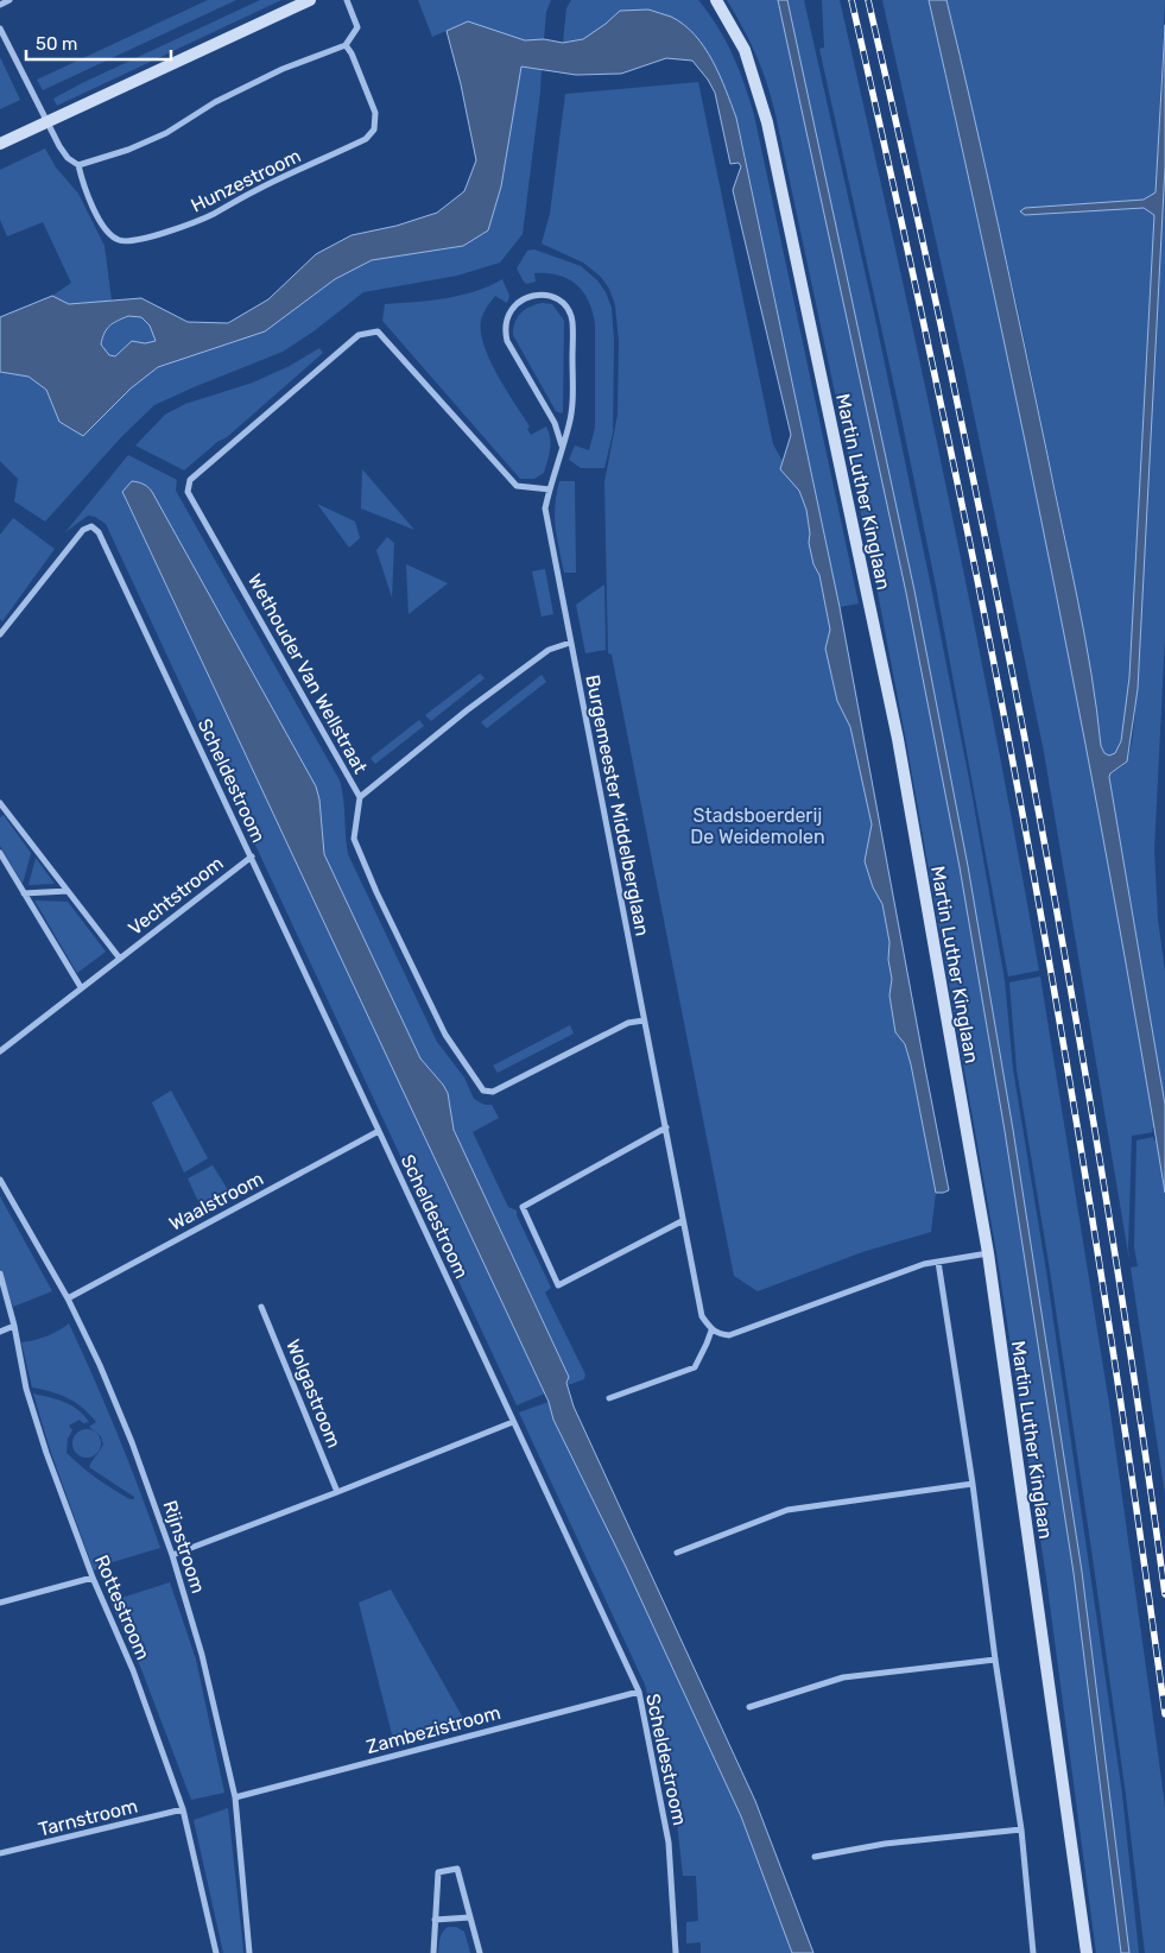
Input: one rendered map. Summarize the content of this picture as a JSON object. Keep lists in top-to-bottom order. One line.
{"streets":{"street":["Hunzestroom","Martin Luther Kinglaan","Wethouder Van Wellstraat","Scheldestroom","Burgemeester Middelberglaan","Vechtstroom","Waalstroom","Wolgastroom","Rijnstroom","Rottestroom","Zambezistroom","Tarnstroom"]},"crossings":[["Wethouder Van Wellstraat","Burgemeester Middelberglaan"],["Scheldestroom","Vechtstroom"],["Scheldestroom","Waalstroom"],["Scheldestroom","Zambezistroom"],["Waalstroom","Rijnstroom"],["Rijnstroom","Zambezistroom"],["Rottestroom","Tarnstroom"]],"parks":["Stadsboerderij De Weidemolen"],"scale_bar":"50 m"}
